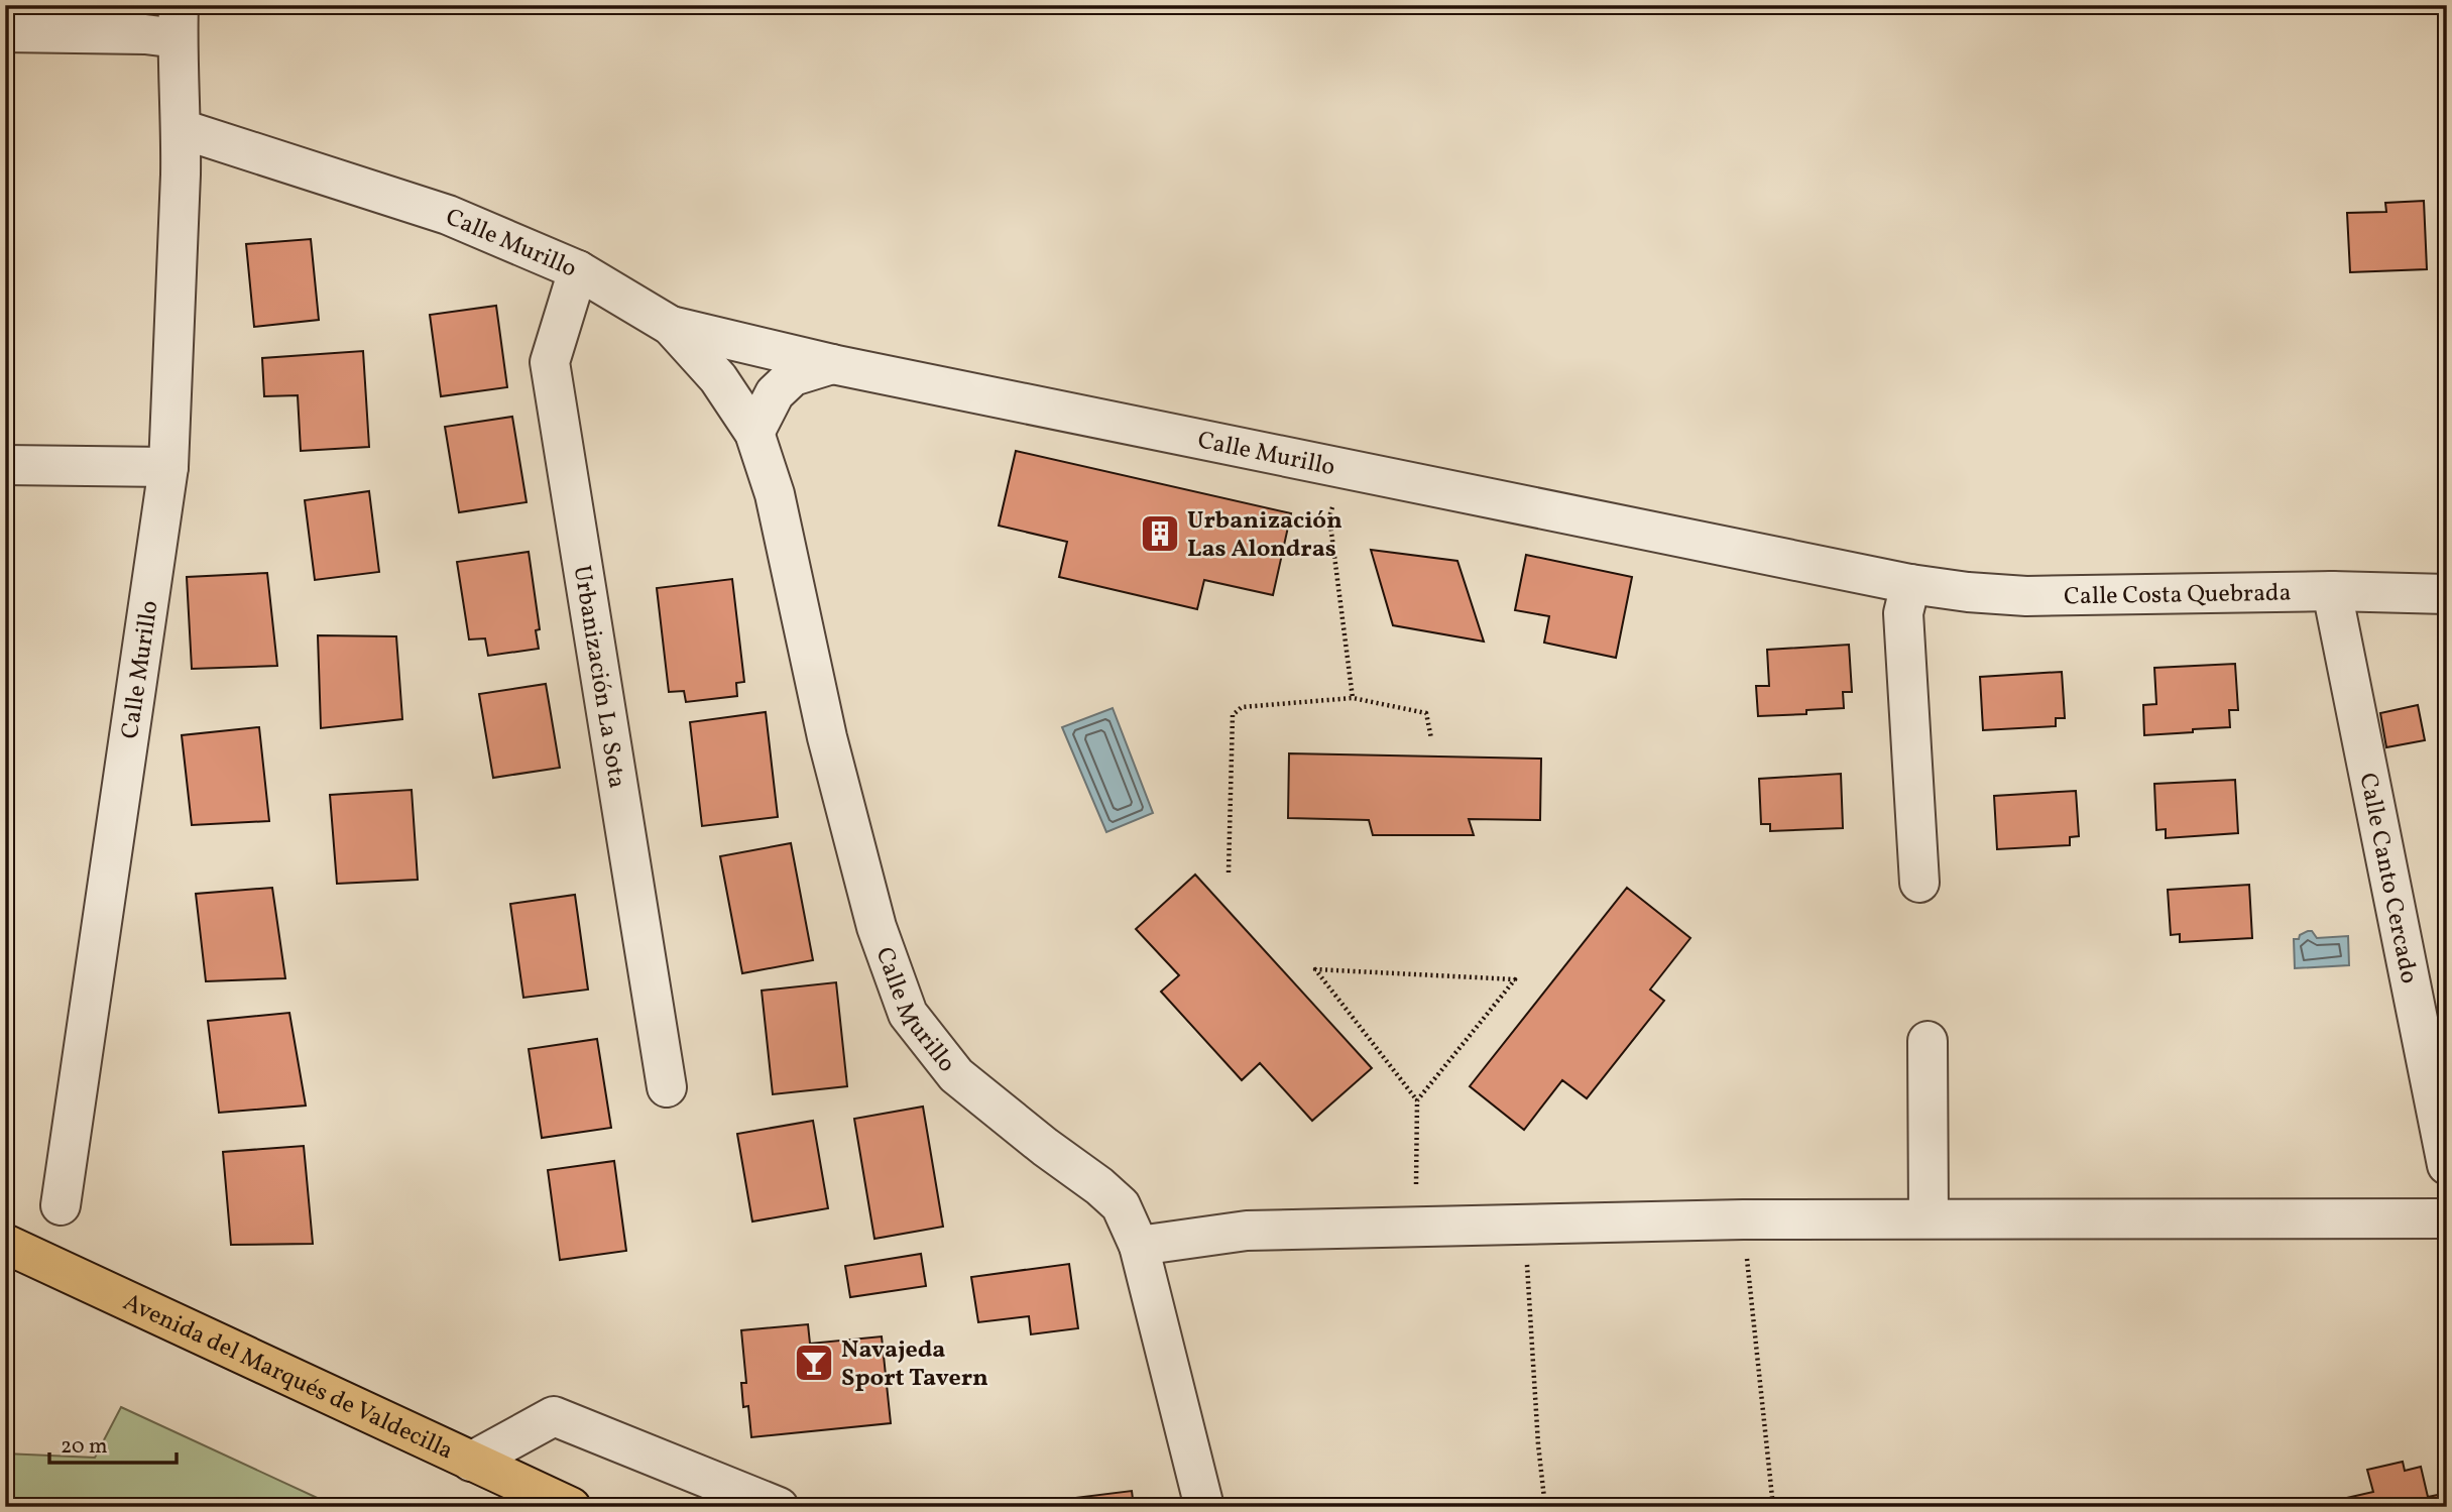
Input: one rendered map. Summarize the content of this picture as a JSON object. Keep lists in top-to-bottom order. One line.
{"streets":{"main road":["Avenida del Marqués de Valdecilla"],"street":["Calle Murillo","Calle Costa Quebrada","Urbanización La Sota","Calle Canto Cercado"]},"crossings":[["Calle Murillo","Calle Costa Quebrada"],["Calle Murillo","Urbanización La Sota"],["Calle Costa Quebrada","Calle Canto Cercado"]],"places":{"building":["Urbanización Las Alondras"],"bar":["Navajeda Sport Tavern"]},"scale_bar":"20 m"}
